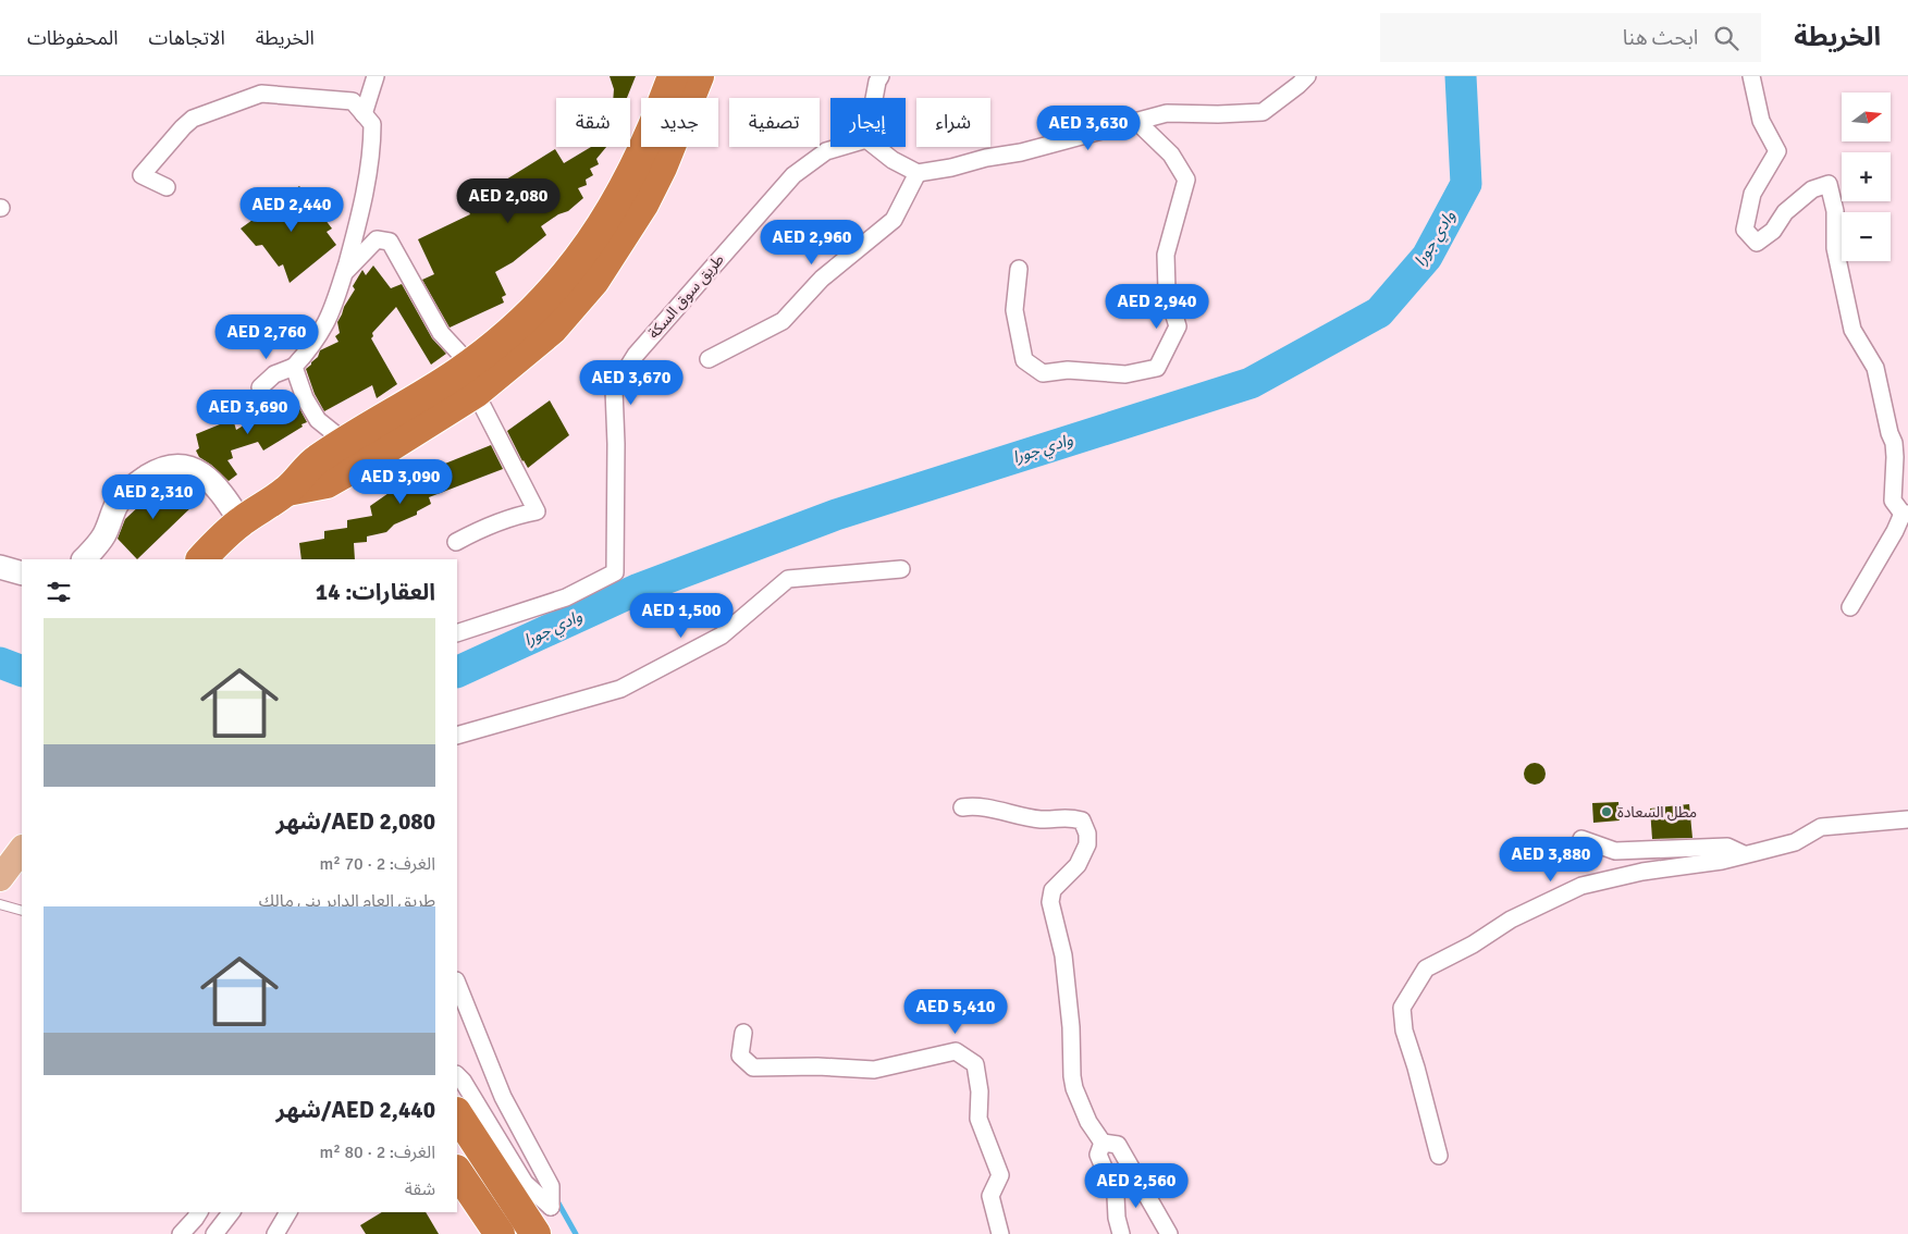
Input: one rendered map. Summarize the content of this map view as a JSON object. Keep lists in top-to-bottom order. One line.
{"streets":{"street":["طريق سوق السكة"]},"water":["وادي جورا"],"places":["مطل السعادة"],"north":"right","page":{"header":"الخريطة","search":"ابحث هنا","nav":["الخريطة","الاتجاهات","المحفوظات"],"map_buttons":["+","−"],"chip":["شراء","إيجار","تصفية","جديد","شقة"],"price":["AED 3,630","AED 2,080","AED 2,440","AED 2,960","AED 2,940","AED 2,760","AED 3,670","AED 3,690","AED 3,090","AED 2,310","AED 1,500","AED 3,880","AED 5,410","AED 2,560"],"heading":"العقارات: 14","list":[{"name":"AED 2,080/شهر","note":"الغرف: 2 · 70 m² · طريق العام الداير بني مالك"},{"name":"AED 2,440/شهر","note":"الغرف: 2 · 80 m² · شقة"}]}}
